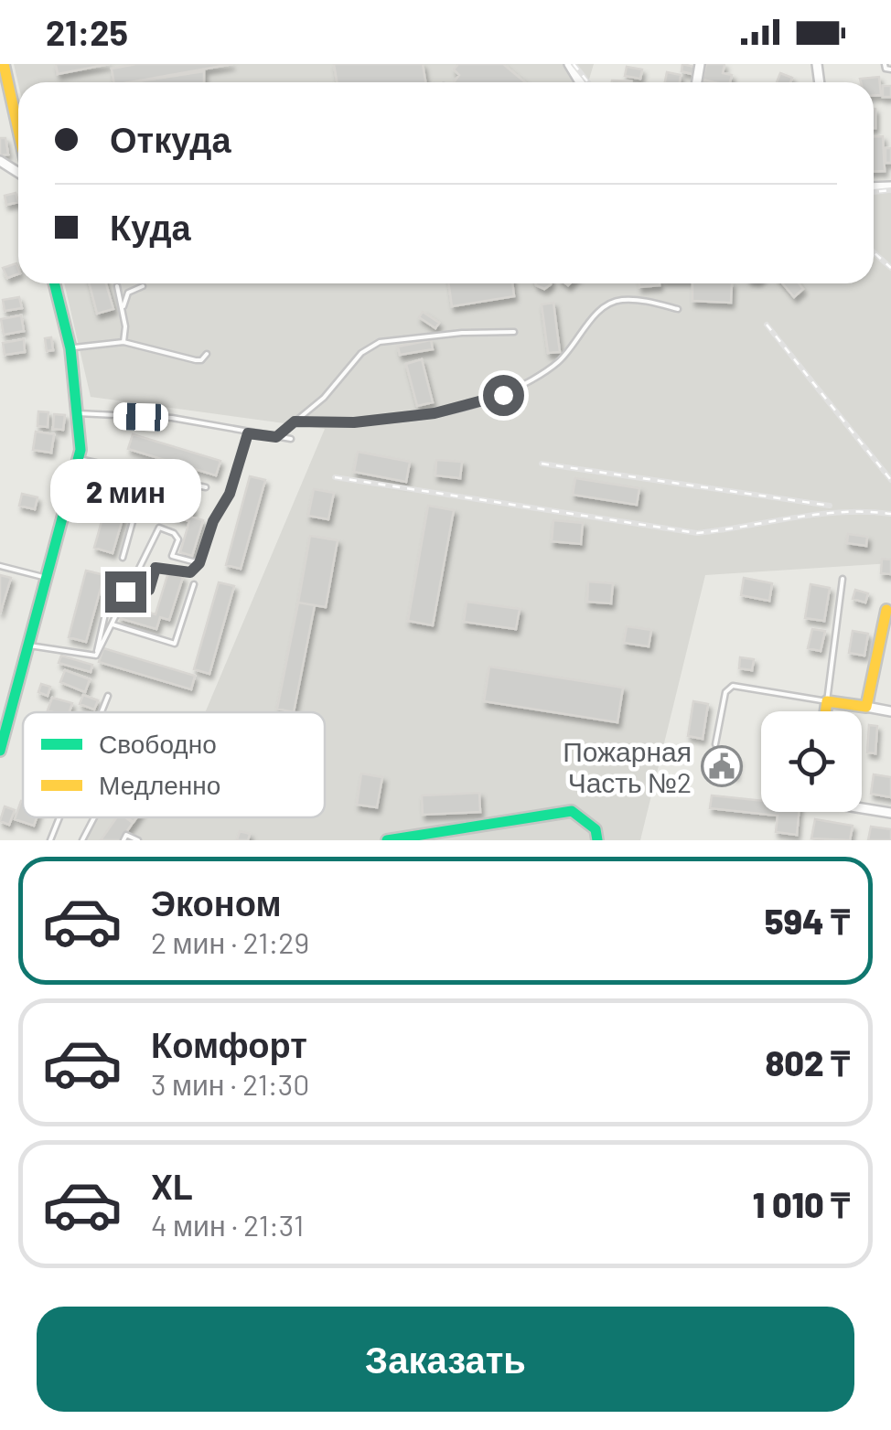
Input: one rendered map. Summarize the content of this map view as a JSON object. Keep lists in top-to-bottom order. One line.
{"places":{"public building":["Пожарная Часть №2"]},"legend":["Свободно","Медленно"],"page":{"status":"21:25","banner":["Откуда","Куда"],"bubble":"2 мин","list":[{"name":"Эконом","note":"2 мин · 21:29","value":"594 ₸"},{"name":"Комфорт","note":"3 мин · 21:30","value":"802 ₸"},{"name":"XL","note":"4 мин · 21:31","value":"1 010 ₸"}],"buttons":"Заказать"}}
